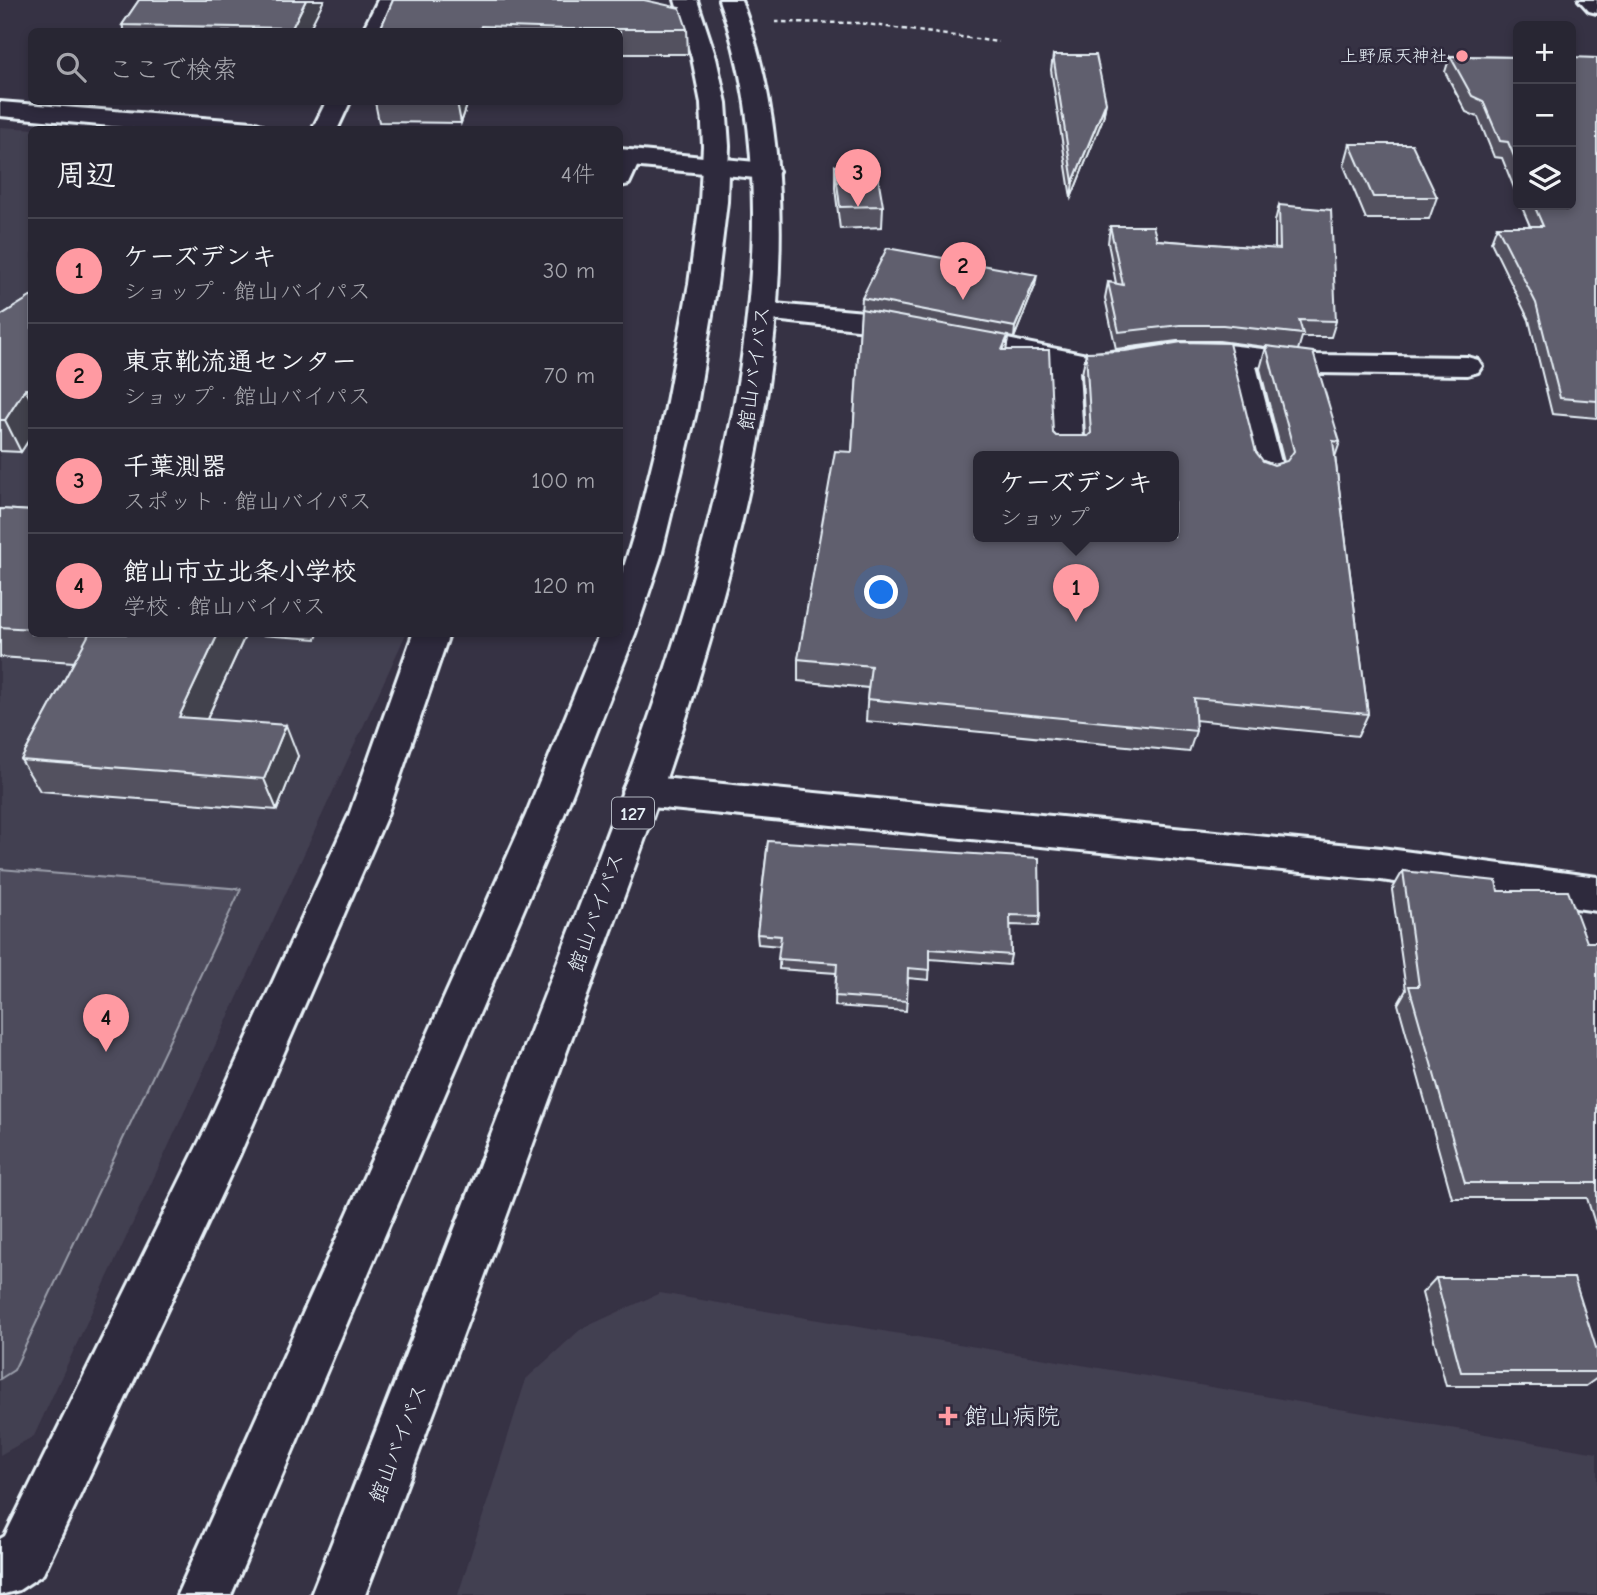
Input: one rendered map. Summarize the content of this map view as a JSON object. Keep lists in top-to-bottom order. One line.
{"streets":{"main road":["館山バイパス","127"]},"places":{"other":["上野原天神社"],"health":["館山病院"]},"page":{"map_buttons":["+","−"],"search":"ここで検索","heading":["周辺","4件"],"pins":["3","2","1","4"],"list":[{"mark":"1","name":"ケーズデンキ","note":"ショップ · 館山バイパス","value":"30 m"},{"mark":"2","name":"東京靴流通センター","note":"ショップ · 館山バイパス","value":"70 m"},{"mark":"3","name":"千葉測器","note":"スポット · 館山バイパス","value":"100 m"},{"mark":"4","name":"館山市立北条小学校","note":"学校 · 館山バイパス","value":"120 m"}],"popup":["ケーズデンキ","ショップ"]}}
